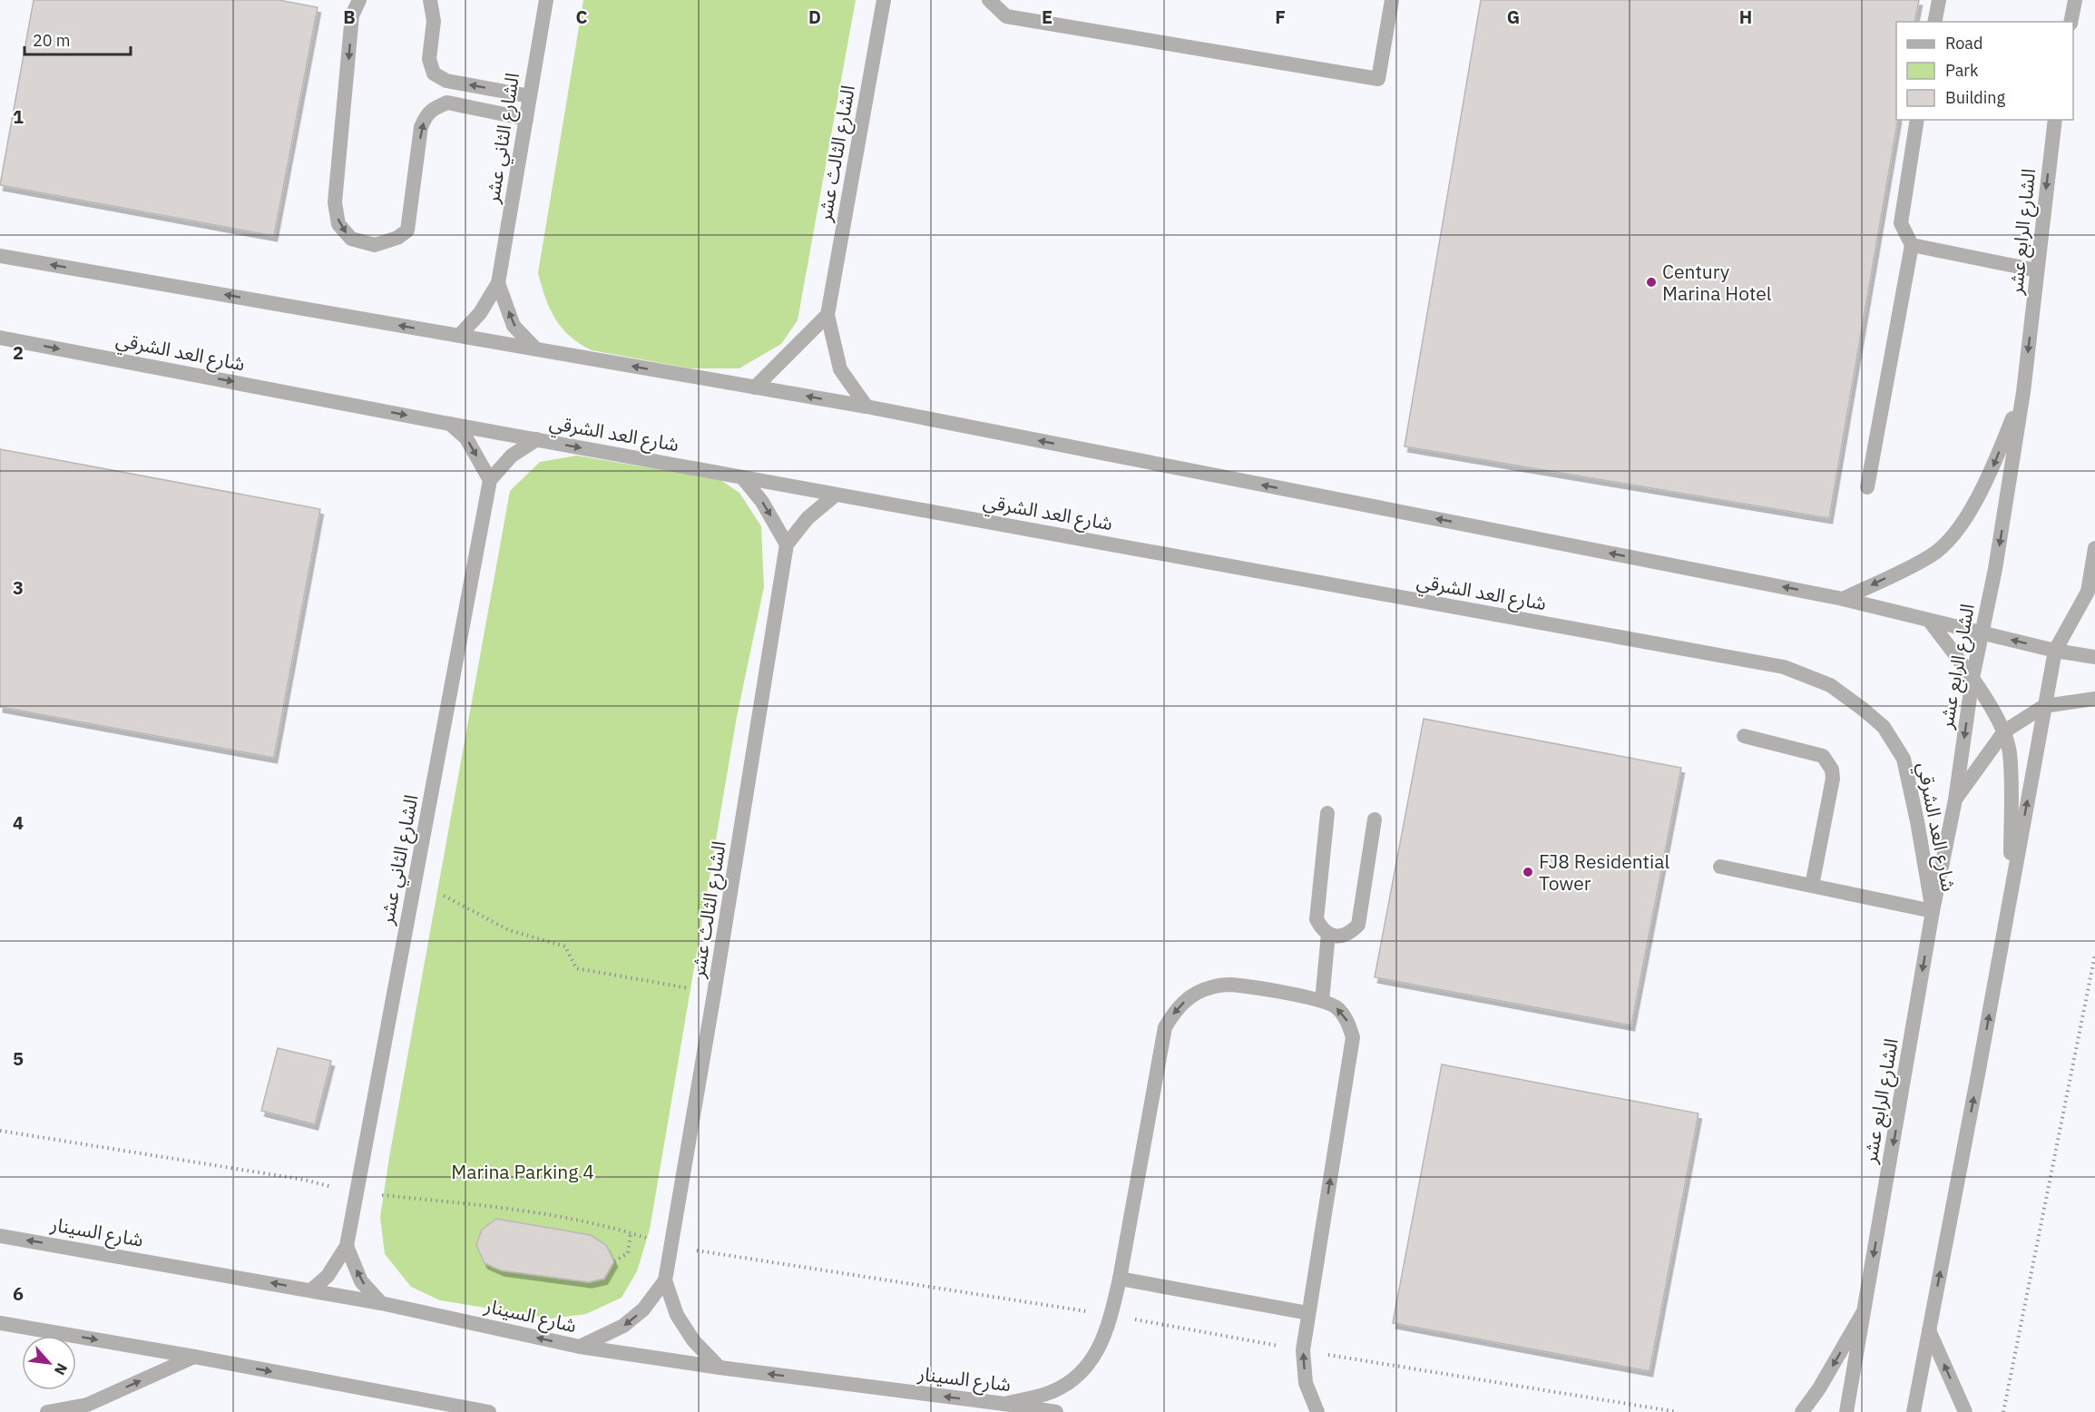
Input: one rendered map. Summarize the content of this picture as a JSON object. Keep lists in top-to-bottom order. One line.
{"streets":{"street":["الشارع الثاني عشر","الشارع الثالث عشر","الشارع الرابع عشر","شارع العد الشرقي","شارع السينار"]},"crossings":[["الشارع الثاني عشر","شارع السينار"],["الشارع الثالث عشر","شارع العد الشرقي"],["الشارع الثالث عشر","شارع السينار"],["الشارع الرابع عشر","شارع العد الشرقي"]],"parks":["Marina Parking 4"],"places":["Century Marina Hotel","FJ8 Residential Tower"],"legend":["Road","Park","Building"],"scale_bar":"20 m","north":"bottom right","grid":{"columns":["B","C","D","E","F","G","H"],"rows":["1","2","3","4","5","6"]}}
